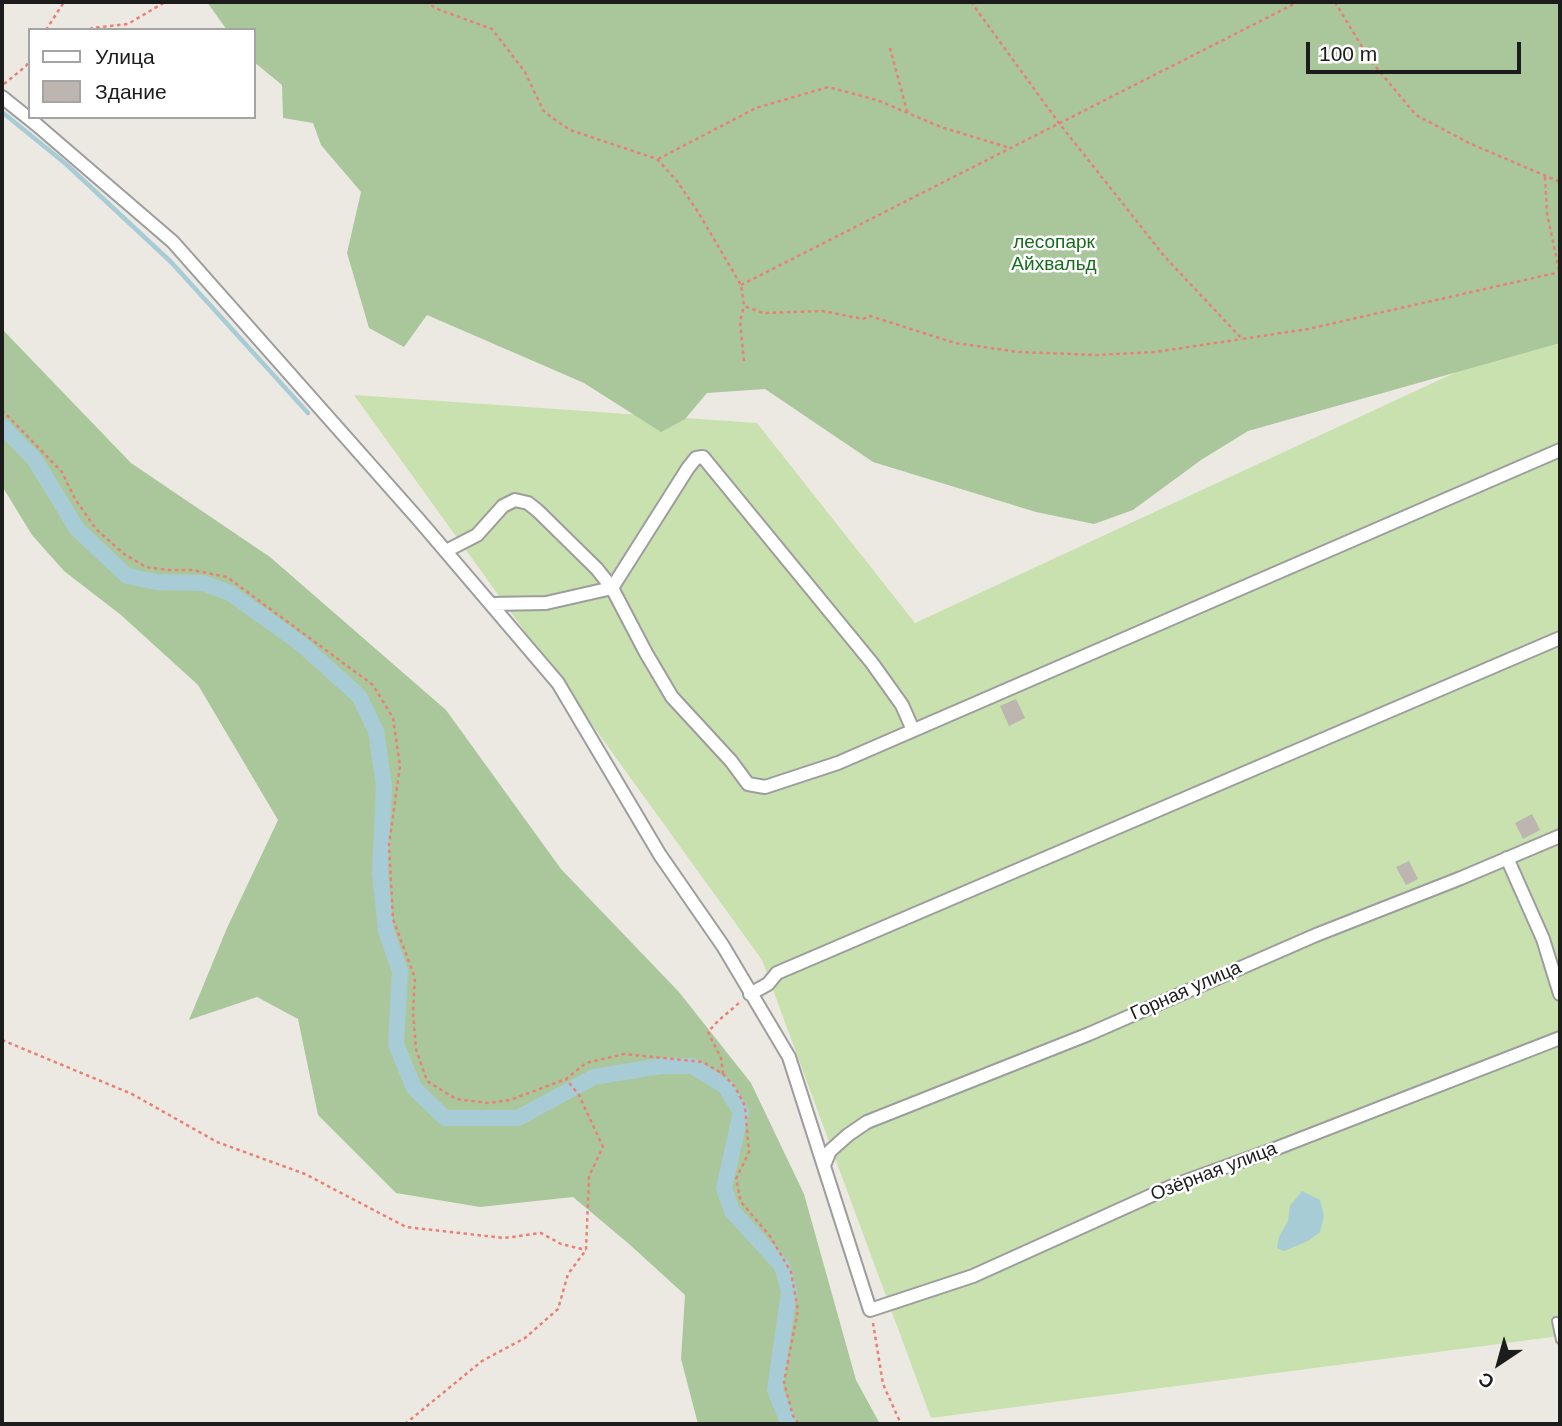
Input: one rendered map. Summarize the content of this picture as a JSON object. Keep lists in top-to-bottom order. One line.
{"streets":{"street":["Горная улица","Озёрная улица"]},"parks":["лесопарк Айхвальд"],"legend":["Улица","Здание"],"scale_bar":"100 m","north":"bottom left"}
